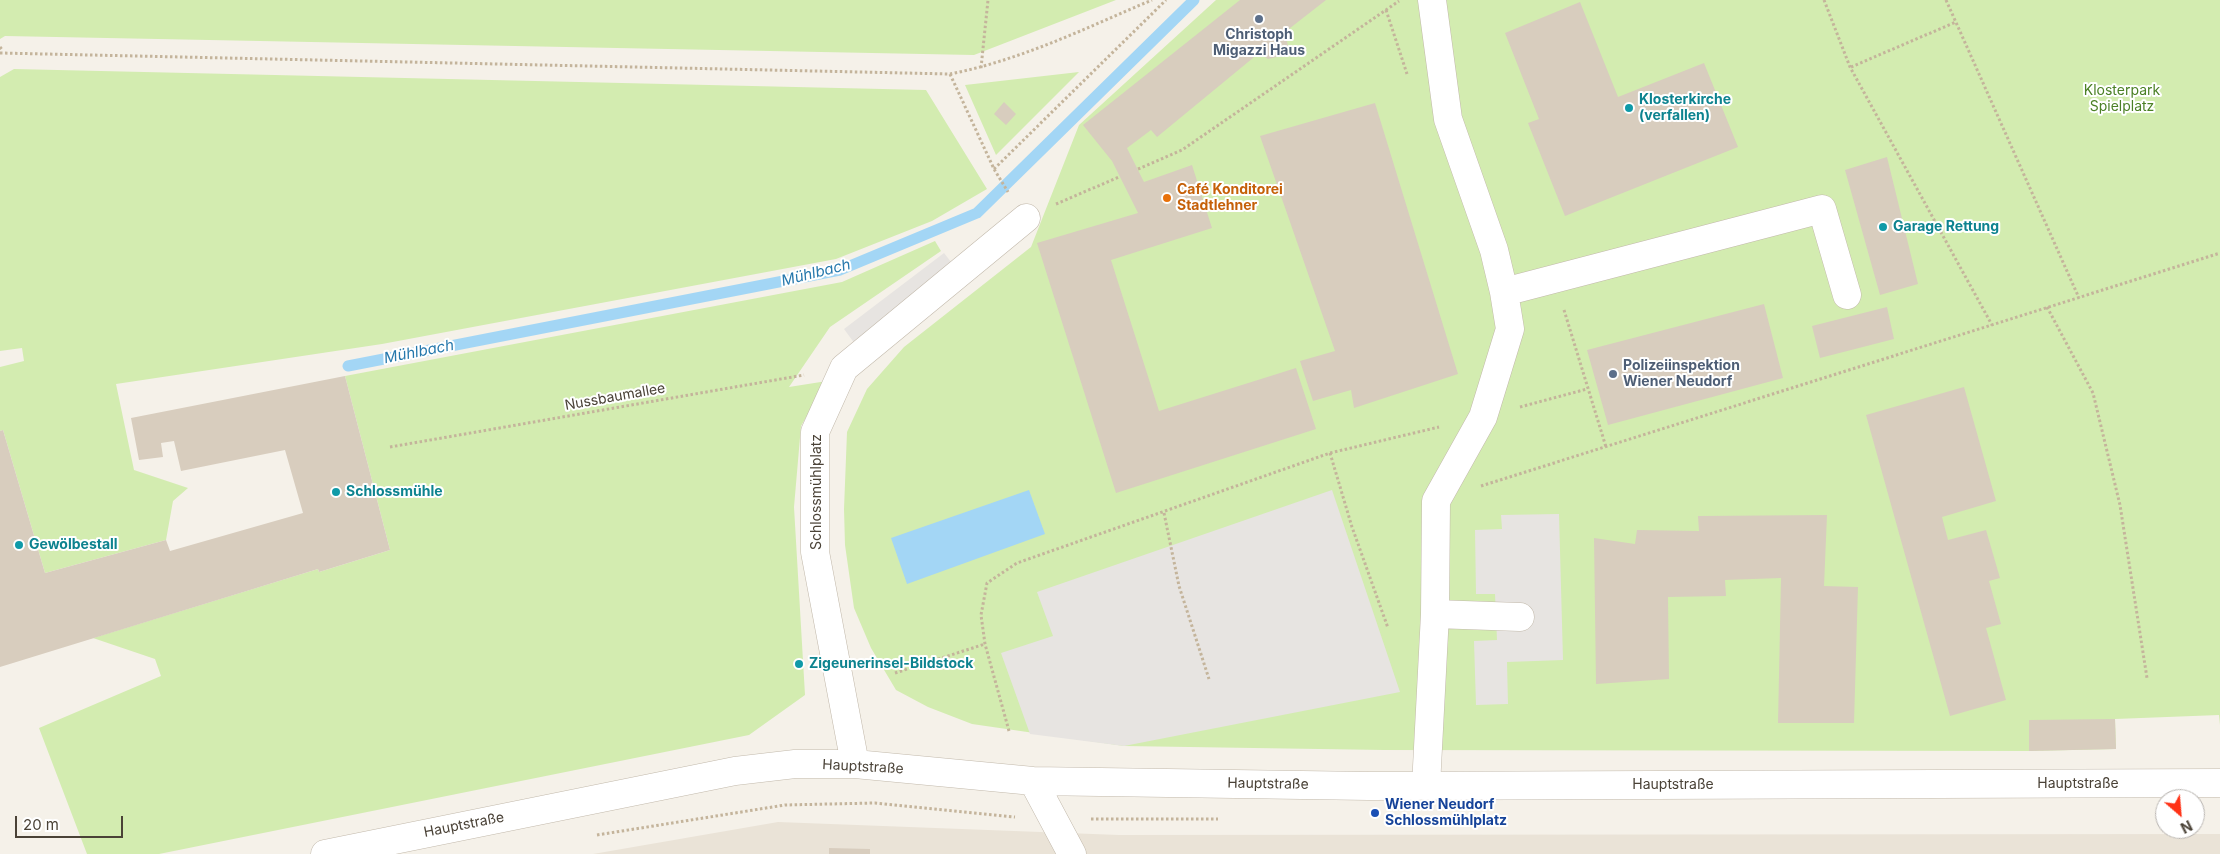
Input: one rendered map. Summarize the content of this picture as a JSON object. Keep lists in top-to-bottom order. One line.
{"streets":{"street":["Schlossmühlplatz","Hauptstraße"],"path":["Nussbaumallee"]},"crossings":[["Nussbaumallee","Schlossmühlplatz"],["Schlossmühlplatz","Hauptstraße"]],"water":["Mühlbach"],"parks":["Klosterpark Spielplatz"],"places":["Christoph Migazzi Haus","Klosterkirche (verfallen)","Café Konditorei Stadtlehner","Garage Rettung","Polizeiinspektion Wiener Neudorf","Schlossmühle","Gewölbestall","Zigeunerinsel-Bildstock","Wiener Neudorf Schlossmühlplatz"],"scale_bar":"20 m","north":"bottom right"}
